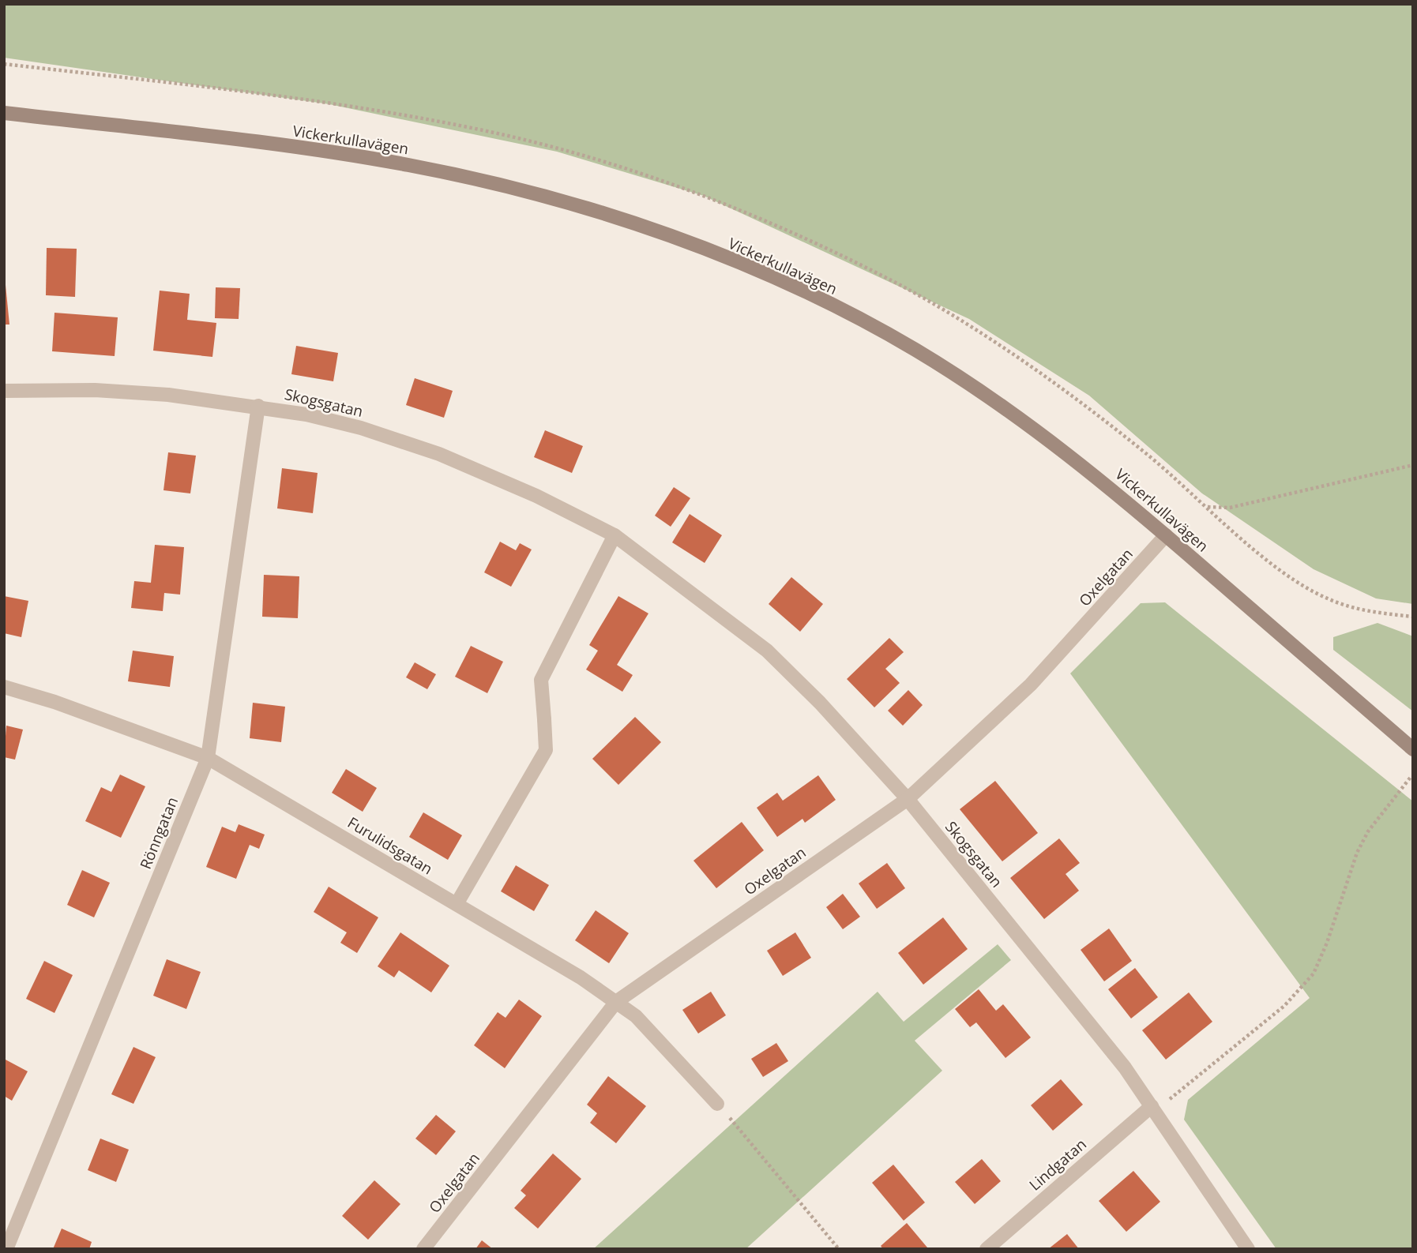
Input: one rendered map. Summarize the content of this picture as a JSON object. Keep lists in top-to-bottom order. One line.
{"streets":{"main road":["Vickerkullavägen"],"street":["Skogsgatan","Oxelgatan","Rönngatan","Furulidsgatan","Lindgatan"]},"crossings":[["Vickerkullavägen","Oxelgatan"],["Skogsgatan","Oxelgatan"],["Skogsgatan","Rönngatan"],["Skogsgatan","Lindgatan"],["Oxelgatan","Furulidsgatan"],["Rönngatan","Furulidsgatan"]]}
